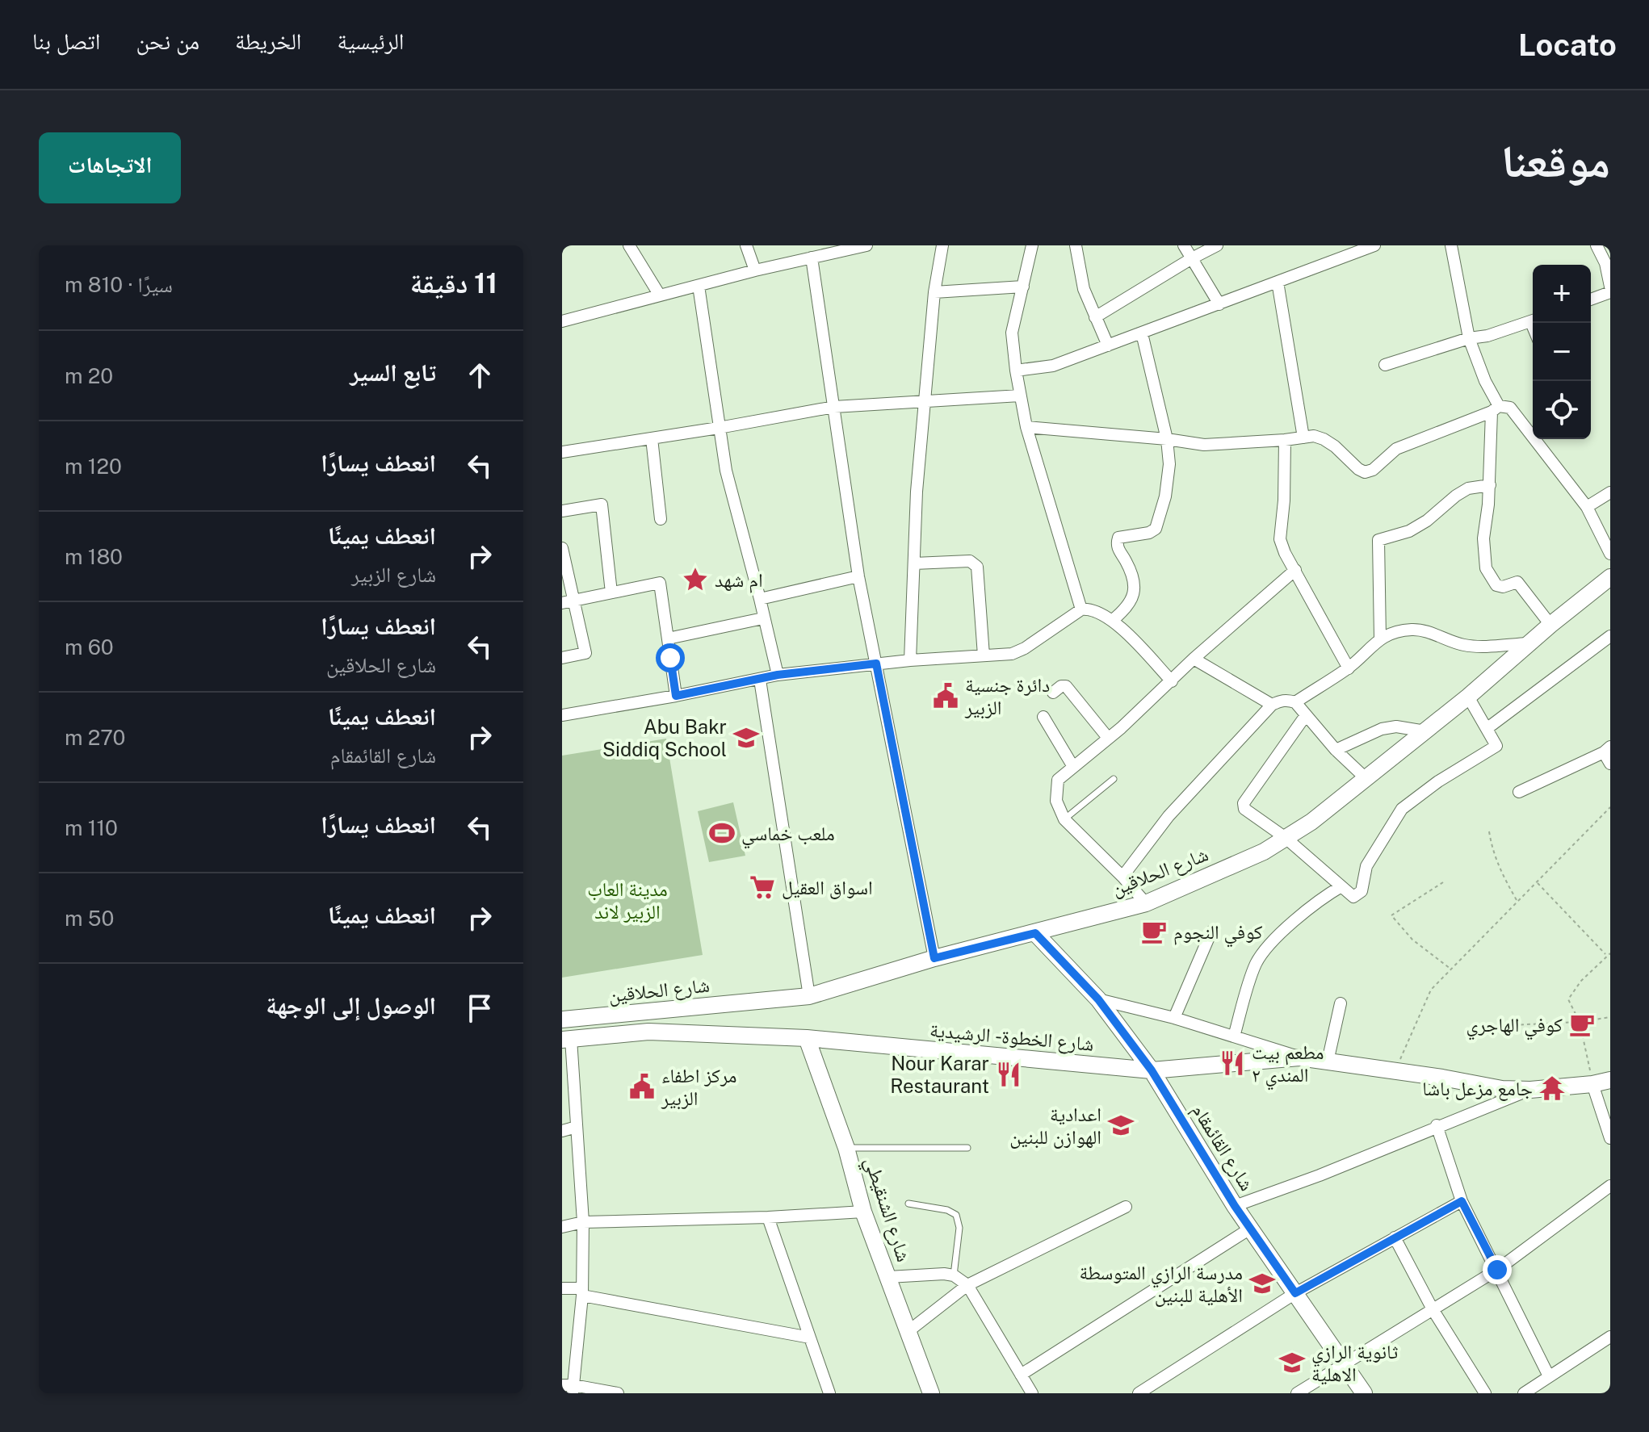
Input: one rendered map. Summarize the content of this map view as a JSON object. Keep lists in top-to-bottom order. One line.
{"streets":{"main road":["شارع الحلاقين","شارع الخطوة - الرشيدية","شارع القائمقام","شارع الشنقيطي"]},"crossings":[["شارع الحلاقين","شارع القائمقام"],["شارع الخطوة - الرشيدية","شارع القائمقام"],["شارع الخطوة - الرشيدية","شارع الشنقيطي"]],"parks":["مدينة العاب الزبير لاند"],"places":{"place":["ام شهد"],"public building":["دائرة جنسية الزبير","مركز اطفاء الزبير"],"school or university":["Abu Bakr Siddiq School","اعدادية الهوازن للبنين","مدرسة الرازي المتوسطة الأهلية للبنين","ثانوية الرازي الاهلية"],"sports":["ملعب خماسي"],"supermarket":["اسواق العقيل"],"cafe":["كوفي النجوم","كوفي الهاجري"],"restaurant":["مطعم بيت المندي ٢","Nour Karar Restaurant"],"temple":["جامع مزعل باشا"]},"page":{"header":"Locato","nav":["الرئيسية","الخريطة","من نحن","اتصل بنا"],"title":"موقعنا","buttons":"الاتجاهات","heading":["11 دقيقة","سيرًا · 810 m"],"map_buttons":["+","−"],"list":[["تابع السير","20 m"],["انعطف يسارًا","120 m"],["انعطف يمينًا","شارع الزبير","180 m"],["انعطف يسارًا","شارع الحلاقين","60 m"],["انعطف يمينًا","شارع القائمقام","270 m"],["انعطف يسارًا","110 m"],["انعطف يمينًا","50 m"],"الوصول إلى الوجهة"]}}
